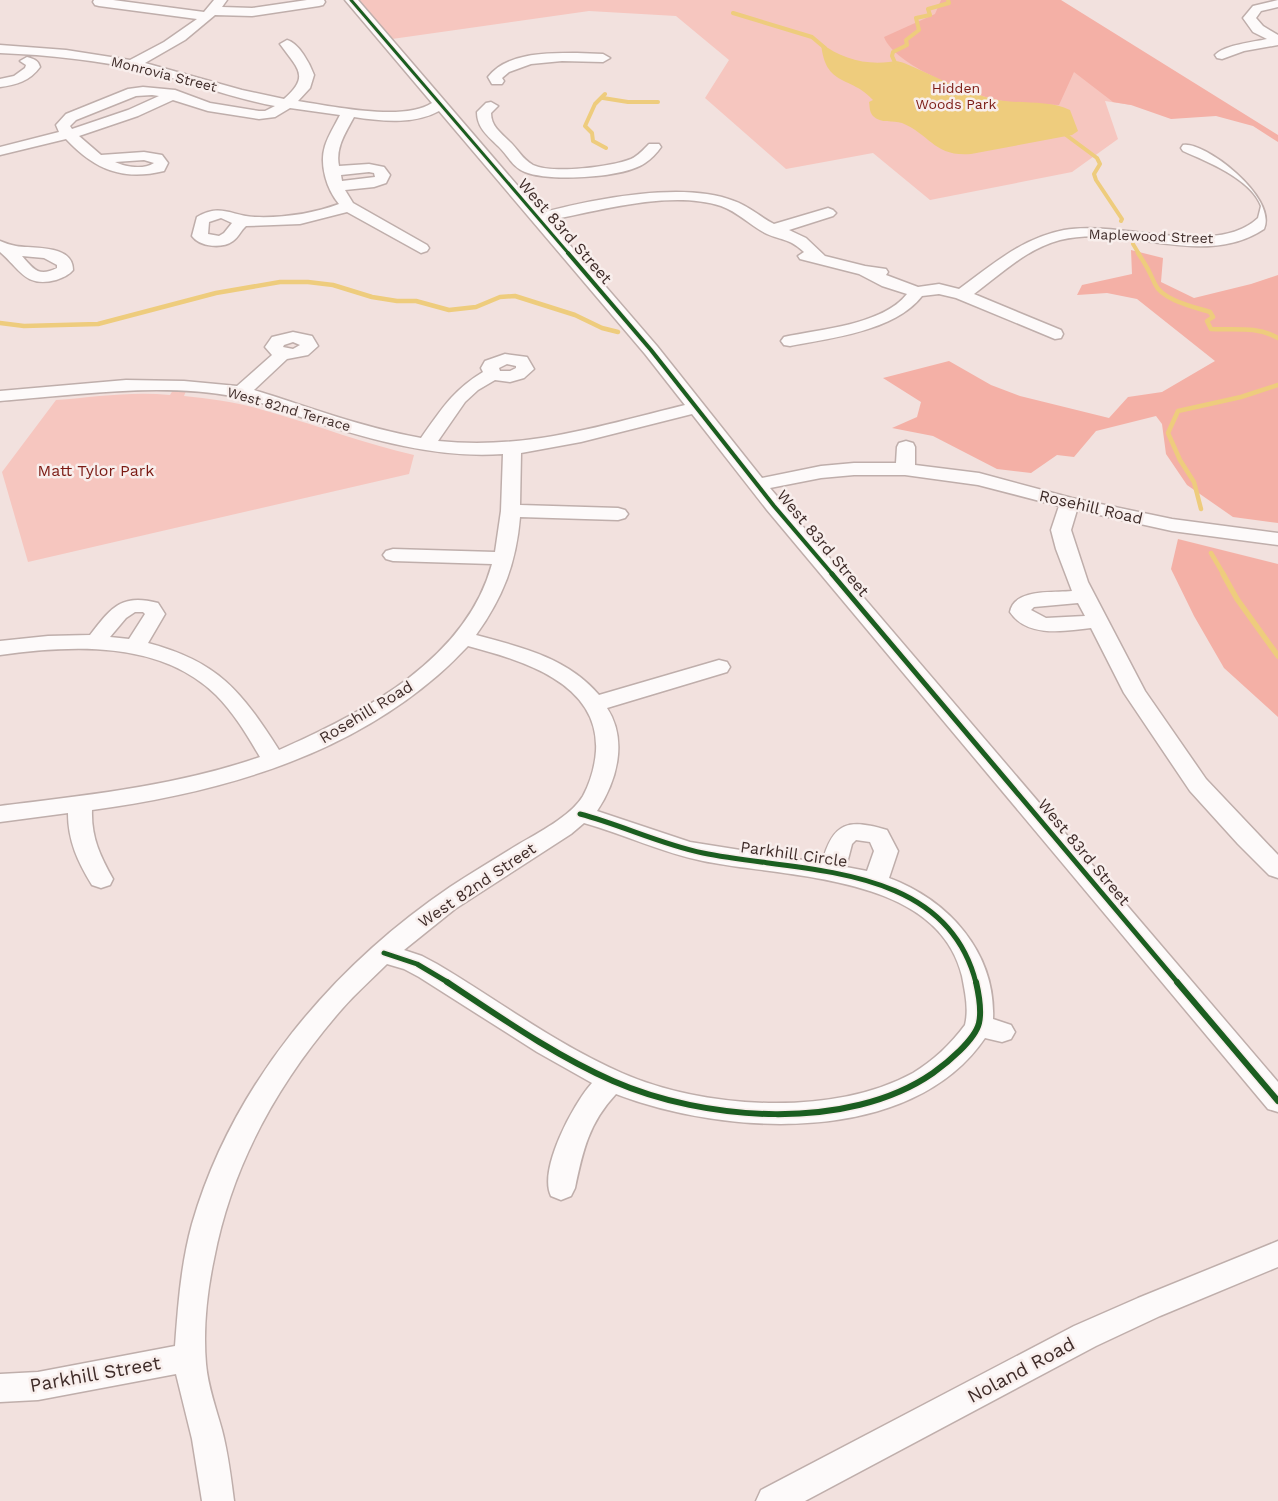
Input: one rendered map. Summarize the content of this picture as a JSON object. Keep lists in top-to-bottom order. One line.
{"streets":{"street":["Monrovia Street","West 83rd Street","Maplewood Street","West 82nd Terrace","Rosehill Road","Parkhill Circle","West 82nd Street","Noland Road","Parkhill Street"]},"crossings":[["Monrovia Street","West 83rd Street"],["West 83rd Street","Rosehill Road"],["West 82nd Terrace","Rosehill Road"],["Rosehill Road","West 82nd Street"],["Parkhill Circle","West 82nd Street"],["West 82nd Street","Parkhill Street"]],"parks":["Hidden Woods Park","Matt Tylor Park"]}
